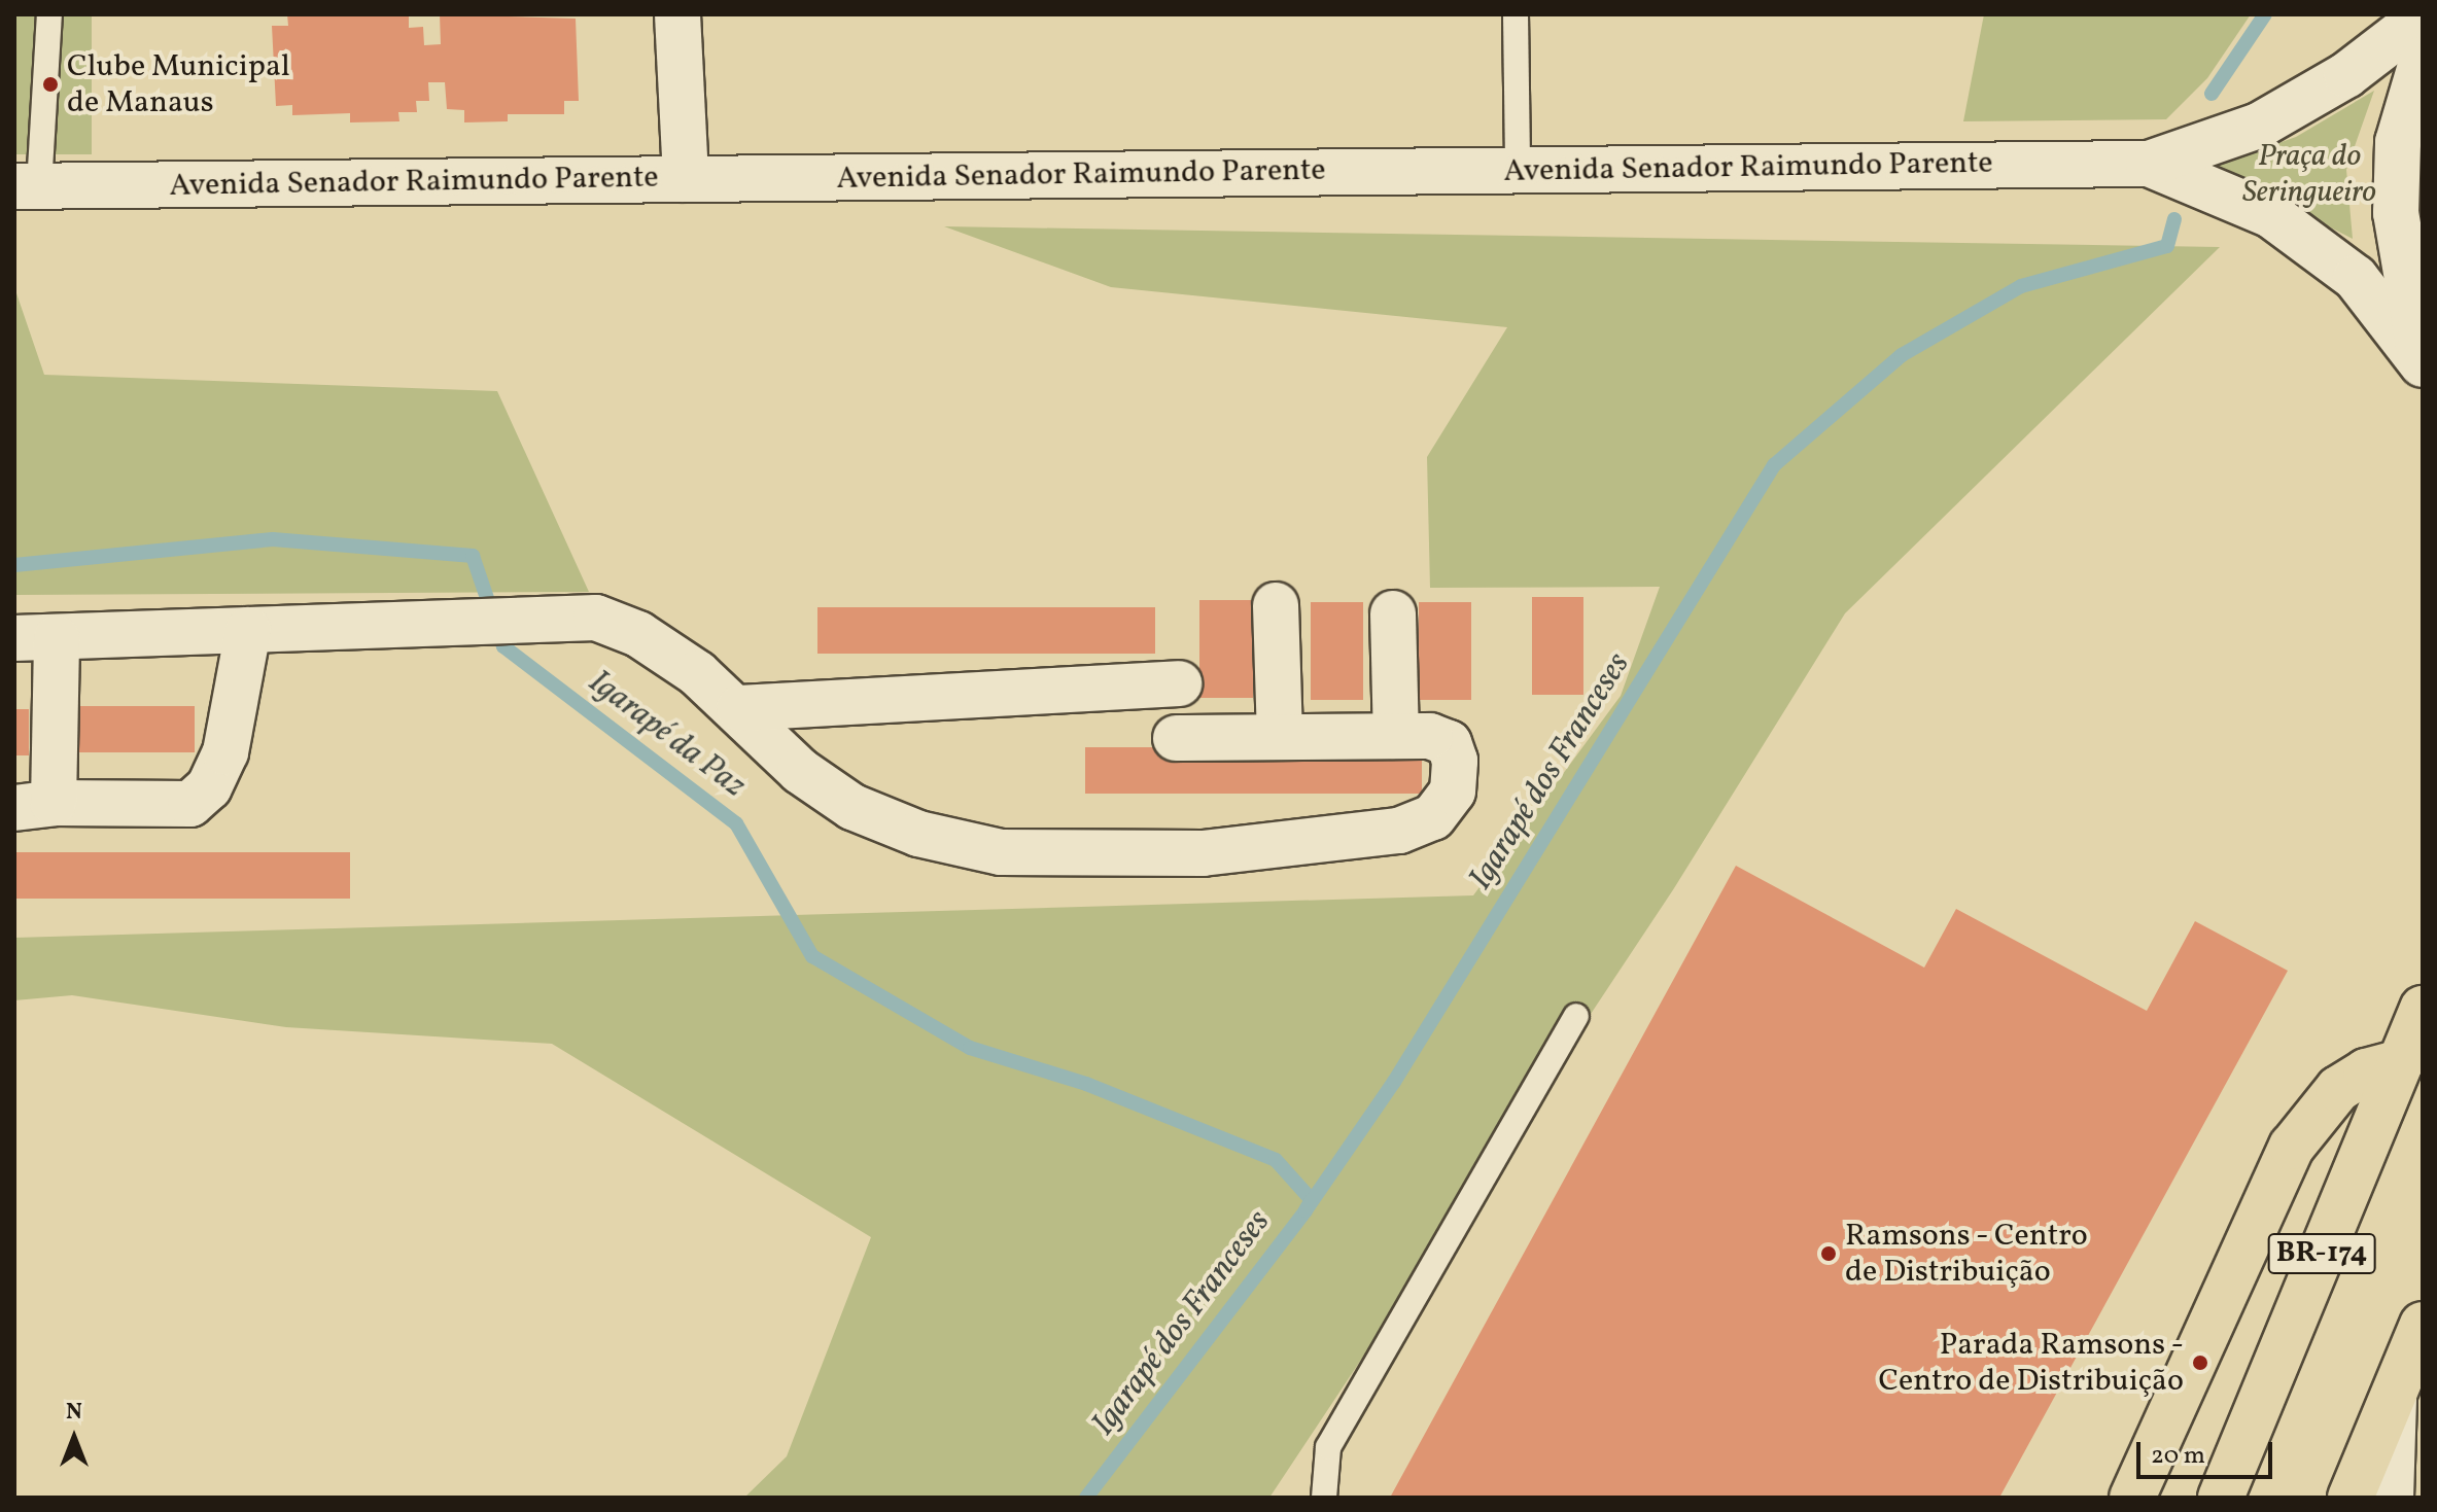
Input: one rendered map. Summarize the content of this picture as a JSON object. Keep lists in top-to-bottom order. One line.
{"streets":{"highway":["BR-174"],"street":["Avenida Senador Raimundo Parente"]},"water":["Igarapé da Paz","Igarapé dos Franceses"],"parks":["Praça do Seringueiro"],"places":["Clube Municipal de Manaus","Ramsons - Centro de Distribuição","Parada Ramsons - Centro de Distribuição"],"scale_bar":"20 m","north":"top"}
